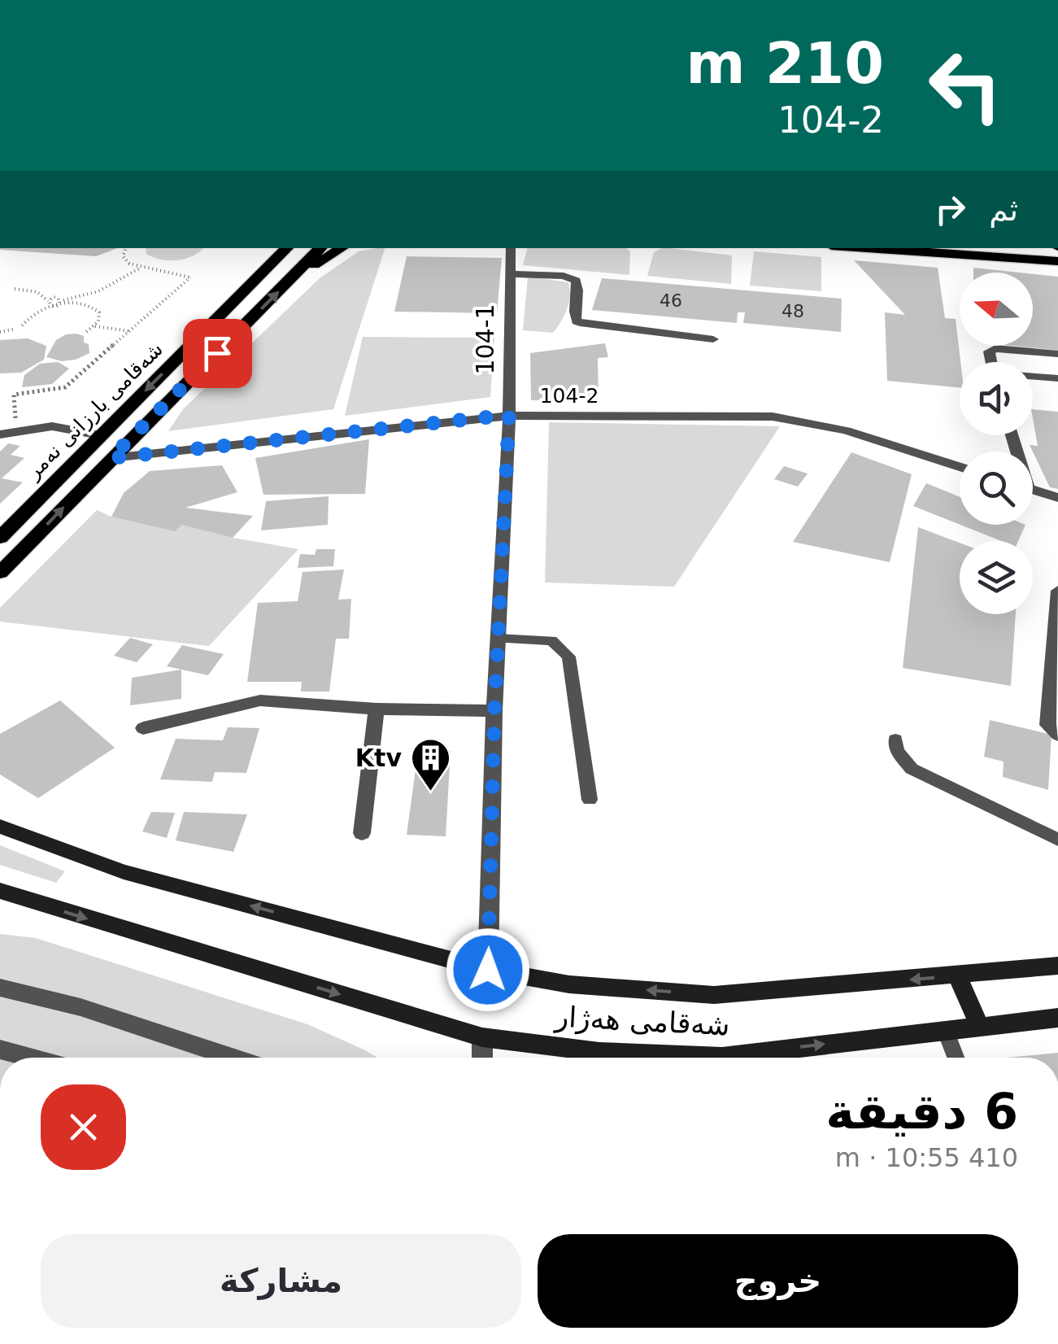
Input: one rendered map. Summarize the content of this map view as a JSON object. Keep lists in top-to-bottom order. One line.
{"streets":{"main road":["شەقامی بارزانی نەمر","شەقامی هەژار"],"street":["104-1","104-2"]},"crossings":[["104-1","104-2"],["104-1","شەقامی هەژار"],["104-2","شەقامی بارزانی نەمر"]],"places":{"building":["Ktv"]},"house_numbers":["46","48"],"north":"left","page":{"turn":["210 m","104-2"],"then":"ثم","heading":["6 دقيقة","410 m · 10:55"],"buttons":["خروج","مشاركة"]}}
